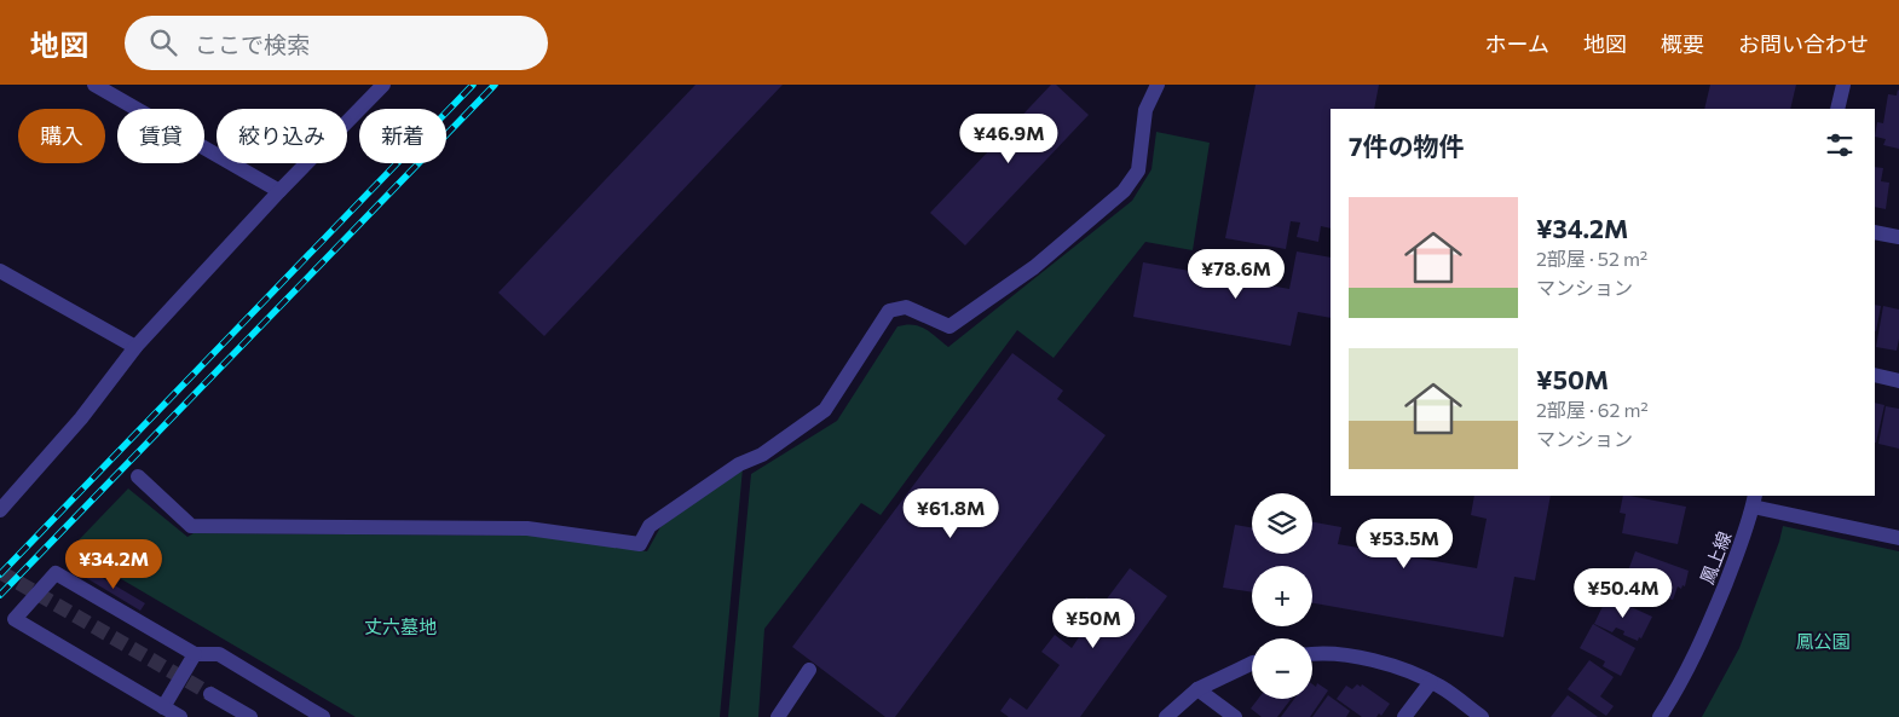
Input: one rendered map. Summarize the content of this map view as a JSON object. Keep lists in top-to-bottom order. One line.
{"streets":{"street":["鳳上線"]},"parks":["丈六墓地","鳳公園"],"page":{"header":"地図","search":"ここで検索","nav":["ホーム","地図","概要","お問い合わせ"],"chip":["購入","賃貸","絞り込み","新着"],"heading":"7件の物件","price":["¥46.9M","¥78.6M","¥61.8M","¥53.5M","¥34.2M","¥50.4M","¥50M"],"list":[{"name":"¥34.2M","note":"2部屋 · 52 m² · マンション"},{"name":"¥50M","note":"2部屋 · 62 m² · マンション"}],"map_buttons":["+","−"]}}
